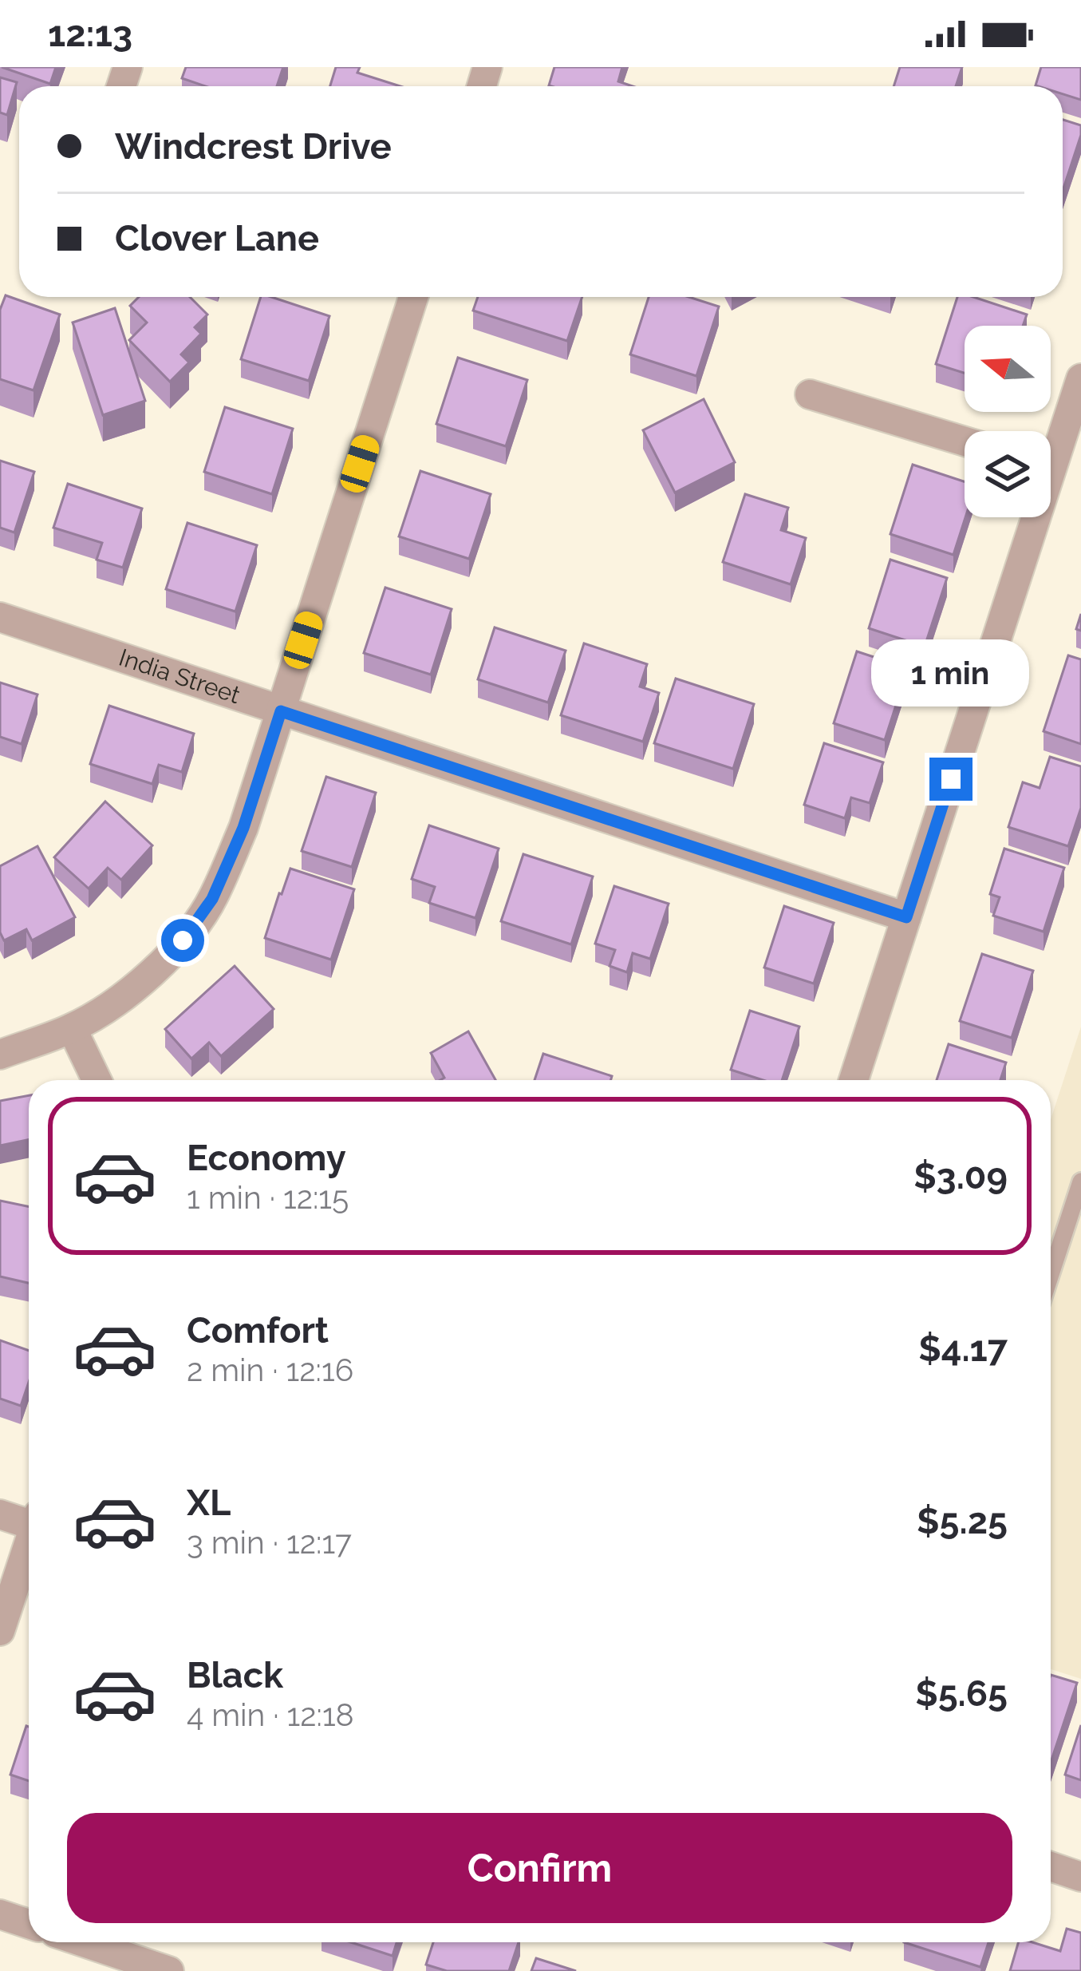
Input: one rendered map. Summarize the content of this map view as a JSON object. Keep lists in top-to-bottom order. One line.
{"streets":{"street":["India Street"]},"north":"left","page":{"status":"12:13","banner":["Windcrest Drive","Clover Lane"],"bubble":"1 min","list":[{"name":"Economy","note":"1 min · 12:15","value":"$3.09"},{"name":"Comfort","note":"2 min · 12:16","value":"$4.17"},{"name":"XL","note":"3 min · 12:17","value":"$5.25"},{"name":"Black","note":"4 min · 12:18","value":"$5.65"}],"buttons":"Confirm"}}
